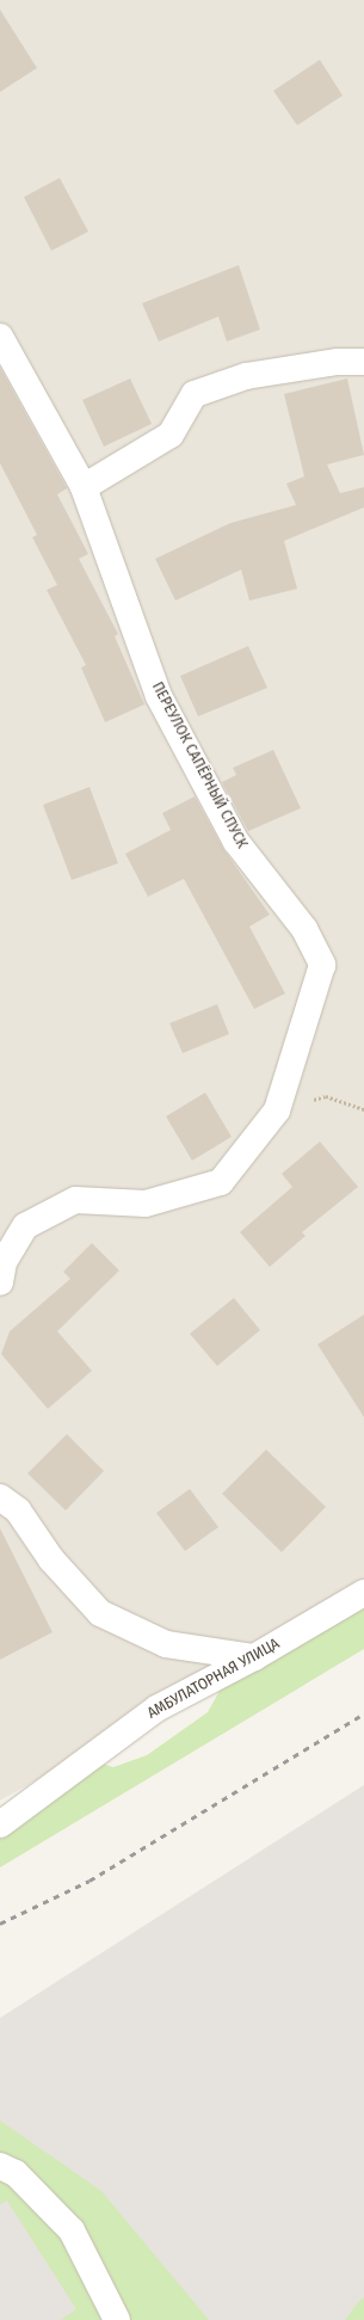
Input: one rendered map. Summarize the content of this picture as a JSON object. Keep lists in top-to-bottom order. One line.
{"streets":{"street":["ПЕРЕУЛОК САПЁРНЫЙ СПУСК","АМБУЛАТОРНАЯ УЛИЦА"]}}
